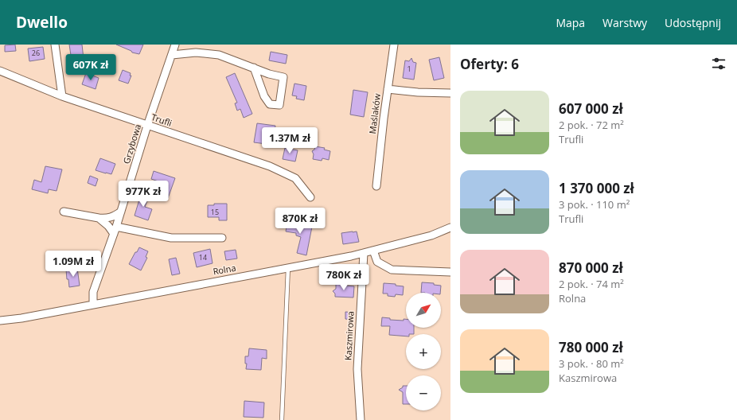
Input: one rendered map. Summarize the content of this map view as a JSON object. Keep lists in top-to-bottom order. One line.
{"streets":{"street":["Maślaków","Trufli","Grzybowa","Rolna","Kaszmirowa"]},"crossings":[["Trufli","Grzybowa"],["Grzybowa","Rolna"],["Rolna","Kaszmirowa"]],"house_numbers":["26","1","15","14"],"north":"top right","page":{"header":"Dwello","nav":["Mapa","Warstwy","Udostępnij"],"heading":"Oferty: 6","price":["607K zł","1.37M zł","977K zł","870K zł","1.09M zł","780K zł"],"list":[{"name":"607 000 zł","note":"2 pok. · 72 m² · Trufli"},{"name":"1 370 000 zł","note":"3 pok. · 110 m² · Trufli"},{"name":"870 000 zł","note":"2 pok. · 74 m² · Rolna"},{"name":"780 000 zł","note":"3 pok. · 80 m² · Kaszmirowa"}],"map_buttons":["+","−"]}}
